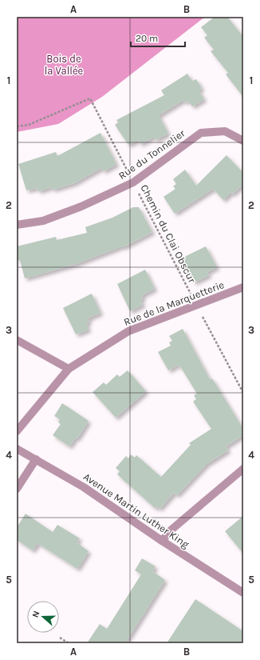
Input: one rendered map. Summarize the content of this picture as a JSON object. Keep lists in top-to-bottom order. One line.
{"streets":{"street":["Rue du Tonnelier","Rue de la Marquetterie","Avenue Martin Luther King"],"path":["Chemin du Clai Obscur"]},"crossings":[["Rue du Tonnelier","Chemin du Clai Obscur"],["Chemin du Clai Obscur","Rue de la Marquetterie"]],"parks":["Bois de la Vallée"],"scale_bar":"20 m","north":"left","grid":{"columns":["A","B"],"rows":["1","2","3","4","5"]}}
